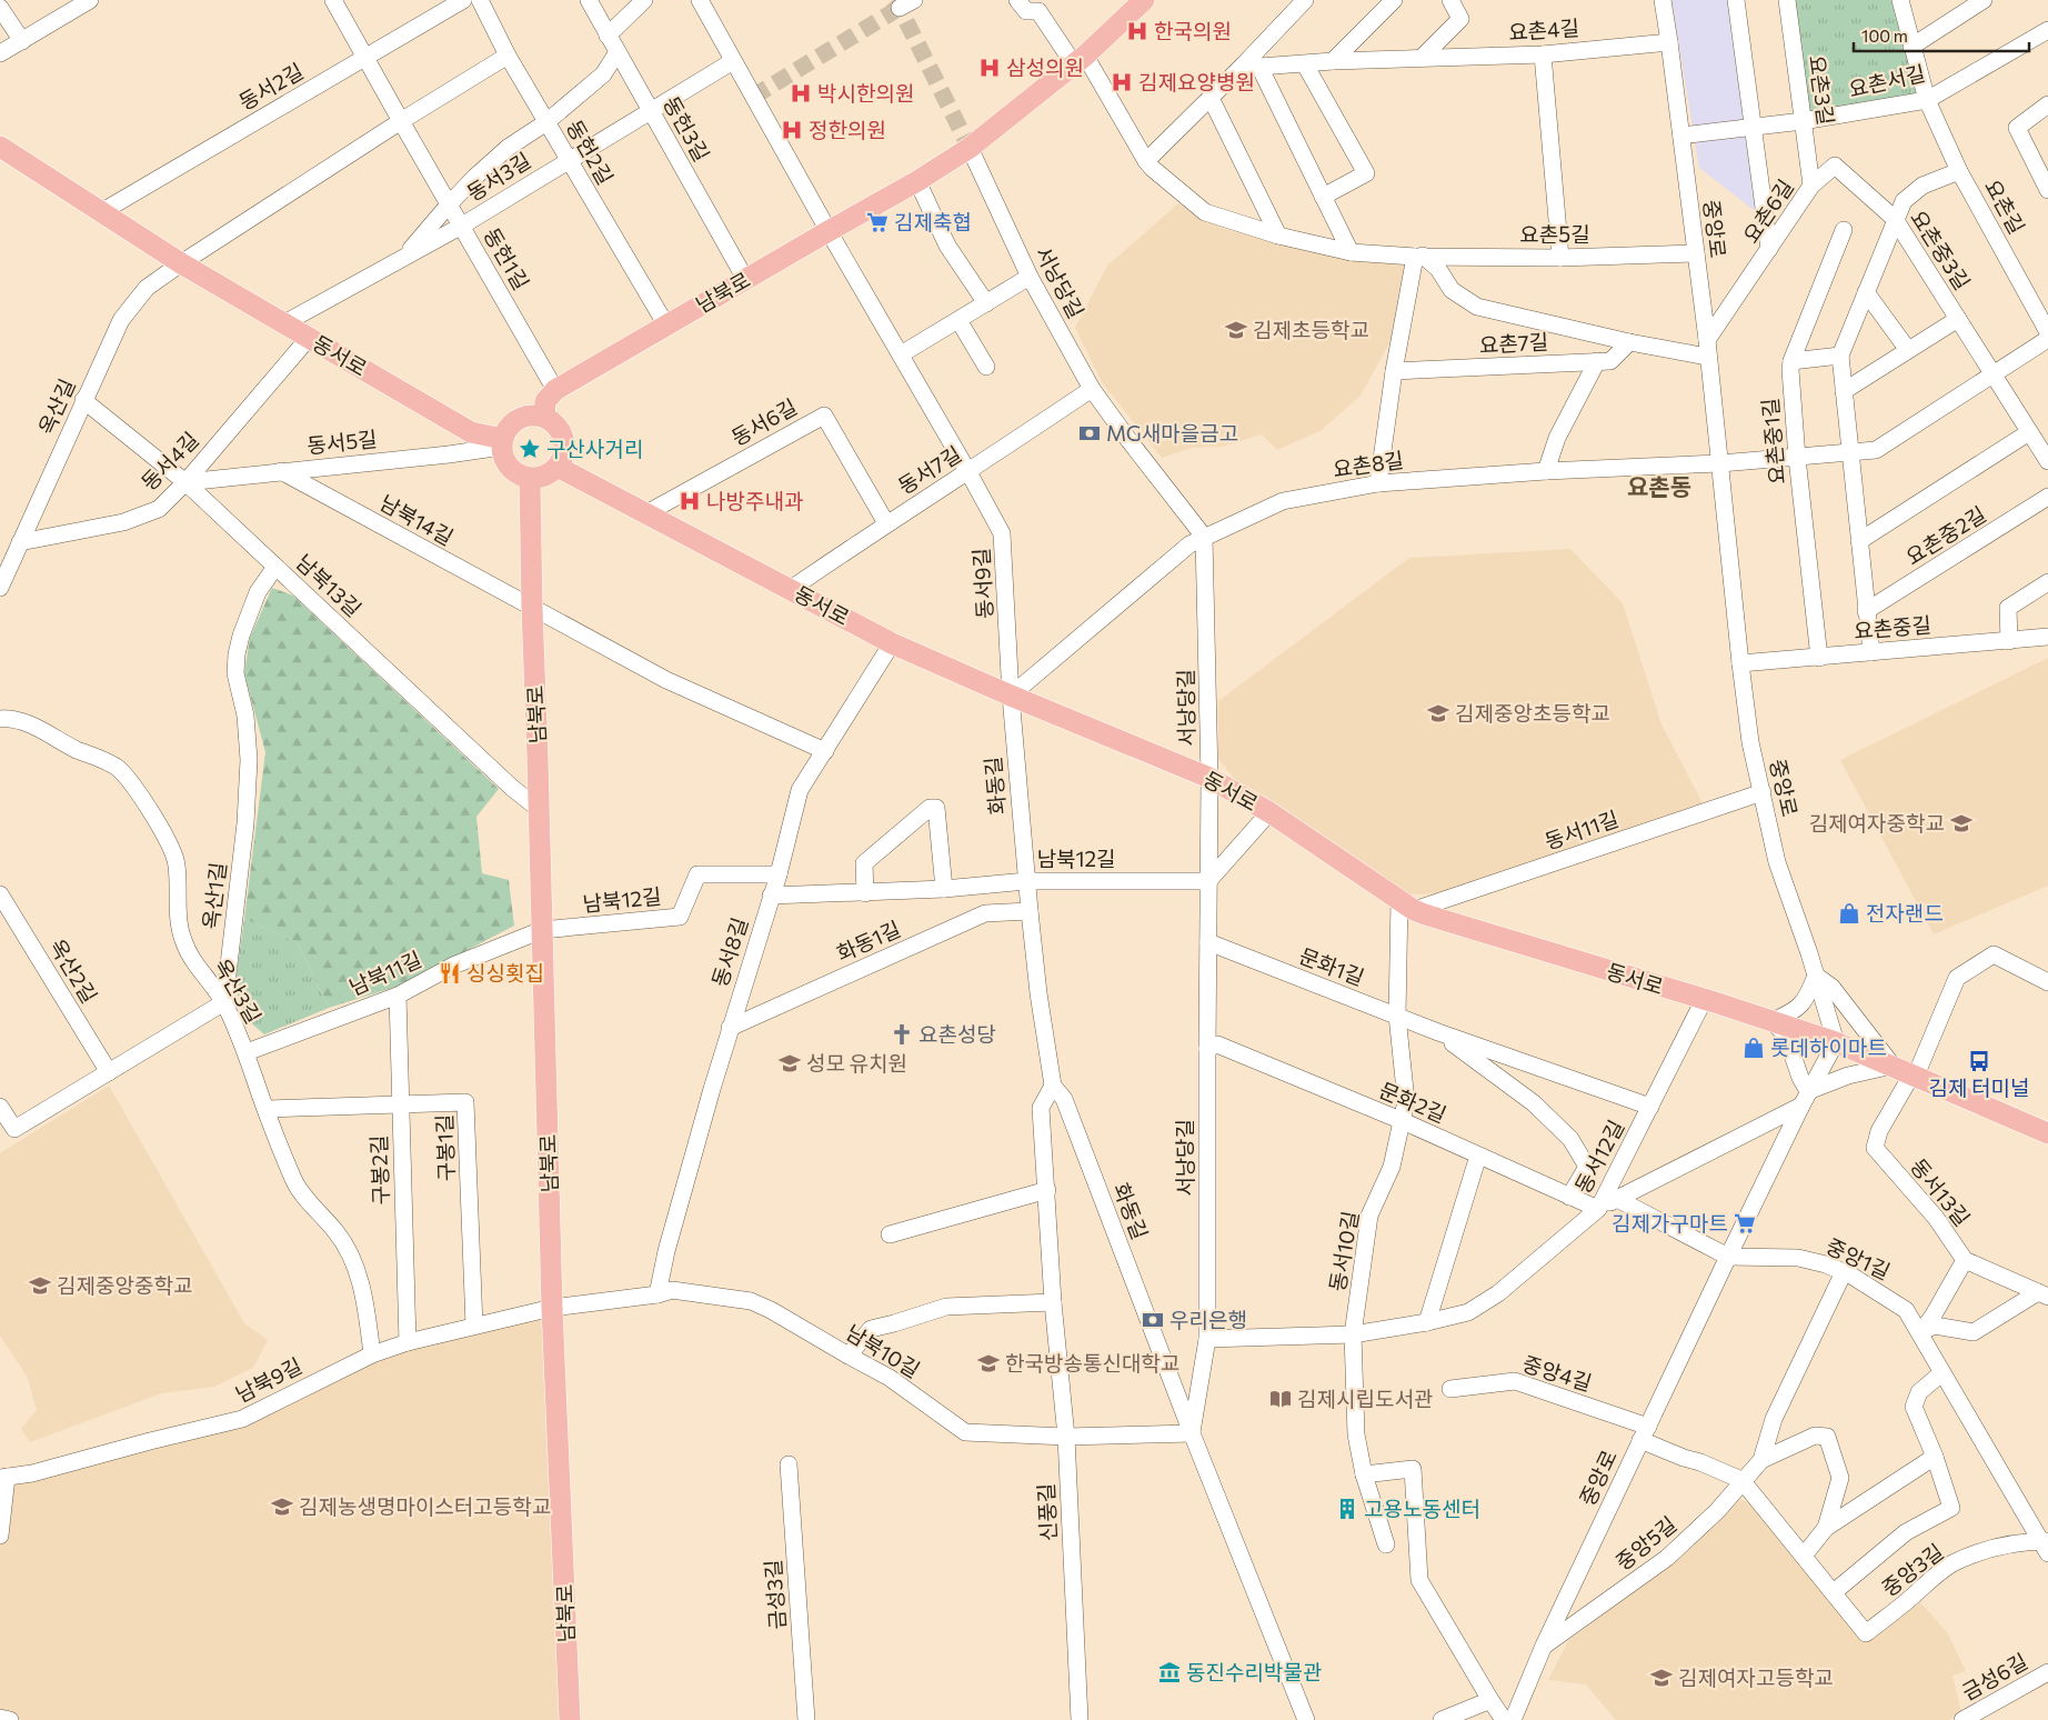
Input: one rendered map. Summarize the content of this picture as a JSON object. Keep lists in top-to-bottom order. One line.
{"streets":{"main road":["남북로","동서로"],"street":["요촌4길","요촌서길","동서2길","요촌3길","동헌3길","동헌2길","동서3길","요촌길","요촌6길","중앙로","요촌5길","요촌중3길","동헌1길","서낭당길","요촌7길","옥산길","동서6길","요촌중1길","동서5길","동서4길","요촌8길","동서7길","남북14길","요촌중2길","동서9길","남북13길","요촌중길","화동길","동서11길","남북12길","옥산1길","화동1길","동서8길","문화1길","옥산2길","남북11길","옥산3길","문화2길","구봉1길","동서12길","구봉2길","동서13길","동서10길","중앙1길","남북10길","중앙4길","남북9길","신풍길","중앙5길","중앙3길","금성3길","금성6길"]},"crossings":[["요촌4길","중앙로"],["요촌서길","요촌3길"],["요촌서길","요촌길"],["요촌서길","중앙로"],["동서2길","동헌1길"],["동서2길","동서로"],["요촌3길","요촌6길"],["동헌3길","동서3길"],["동헌3길","남북로"],["동헌2길","동서3길"],["동헌2길","남북로"],["동서3길","동헌1길"],["동서3길","동서로"],["동서3길","동서9길"],["요촌6길","중앙로"],["요촌6길","요촌중3길"],["요촌6길","요촌7길"],["중앙로","요촌5길"],["중앙로","요촌7길"],["중앙로","동서로"],["중앙로","요촌8길"],["중앙로","요촌중길"],["중앙로","동서11길"],["중앙로","중앙1길"],["중앙로","중앙4길"],["중앙로","중앙5길"],["중앙로","중앙3길"],["요촌5길","남북로"],["요촌5길","요촌7길"],["요촌중3길","요촌중2길"],["동헌1길","남북로"],["서낭당길","남북로"],["서낭당길","동서로"],["서낭당길","요촌8길"],["서낭당길","동서7길"],["서낭당길","화동길"],["서낭당길","남북12길"],["서낭당길","문화1길"],["서낭당길","문화2길"],["서낭당길","동서12길"],["서낭당길","남북10길"],["남북로","동서로"],["남북로","동서5길"],["남북로","남북14길"],["남북로","동서9길"],["남북로","남북13길"],["남북로","남북12길"],["남북로","남북11길"],["남북로","남북10길"],["남북로","남북9길"],["동서로","옥산길"],["동서로","동서6길"],["동서로","동서5길"],["동서로","동서4길"],["동서로","동서7길"],["동서로","동서9길"],["동서로","화동길"],["동서로","동서11길"],["동서로","동서8길"],["동서로","동서12길"],["동서로","동서13길"],["동서로","동서10길"],["옥산길","동서4길"],["옥산길","남북13길"],["동서6길","동서7길"],["요촌중1길","요촌중길"],["동서5길","동서4길"],["동서5길","남북14길"],["동서5길","남북13길"],["동서4길","남북13길"],["동서7길","동서9길"],["동서9길","화동길"],["남북13길","옥산1길"],["화동길","남북12길"],["화동길","화동1길"],["화동길","남북10길"],["화동길","신풍길"],["동서11길","동서10길"],["남북12길","동서8길"],["남북12길","남북11길"],["옥산1길","옥산3길"],["화동1길","동서8길"],["동서8길","남북10길"],["문화1길","문화2길"],["문화1길","동서12길"],["문화1길","동서10길"],["남북11길","옥산3길"],["남북11길","구봉2길"],["옥산3길","구봉1길"],["옥산3길","남북9길"],["문화2길","동서12길"],["문화2길","동서10길"],["구봉1길","구봉2길"],["구봉1길","남북9길"],["동서12길","동서10길"],["구봉2길","남북9길"],["중앙1길","중앙5길"],["중앙1길","중앙3길"],["남북10길","남북9길"],["남북10길","신풍길"],["중앙4길","중앙3길"],["중앙5길","중앙3길"]],"districts":["요촌동"],"places":{"hospital":["한국의원","삼성의원","김제요양병원","박시한의원","정한의원","나방주내과"],"supermarket":["김제축협","김제가구마트"],"school or university":["김제초등학교","김제중앙초등학교","김제여자중학교","성모 유치원","김제중앙중학교","한국방송통신대학교","김제농생명마이스터고등학교","김제여자고등학교"],"bank":["MG새마을금고","우리은행"],"place":["구산사거리"],"shop":["전자랜드","롯데하이마트"],"restaurant":["싱싱횟집"],"church":["요촌성당"],"bus stop":["김제 터미널"],"library":["김제시립도서관"],"building":["고용노동센터"],"museum":["동진수리박물관"]},"scale_bar":"100 m"}
